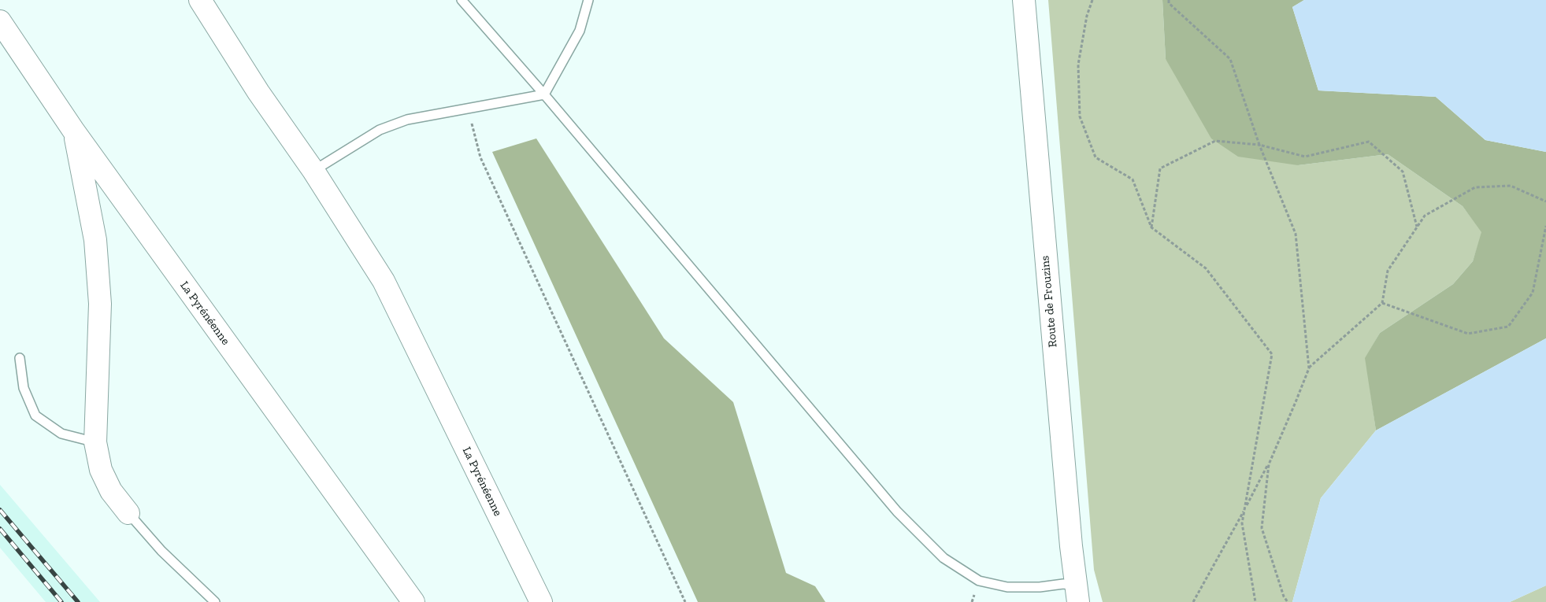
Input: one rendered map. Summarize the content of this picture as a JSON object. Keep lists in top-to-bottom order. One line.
{"streets":{"main road":["Route de Frouzins","La Pyrénéenne"]}}
